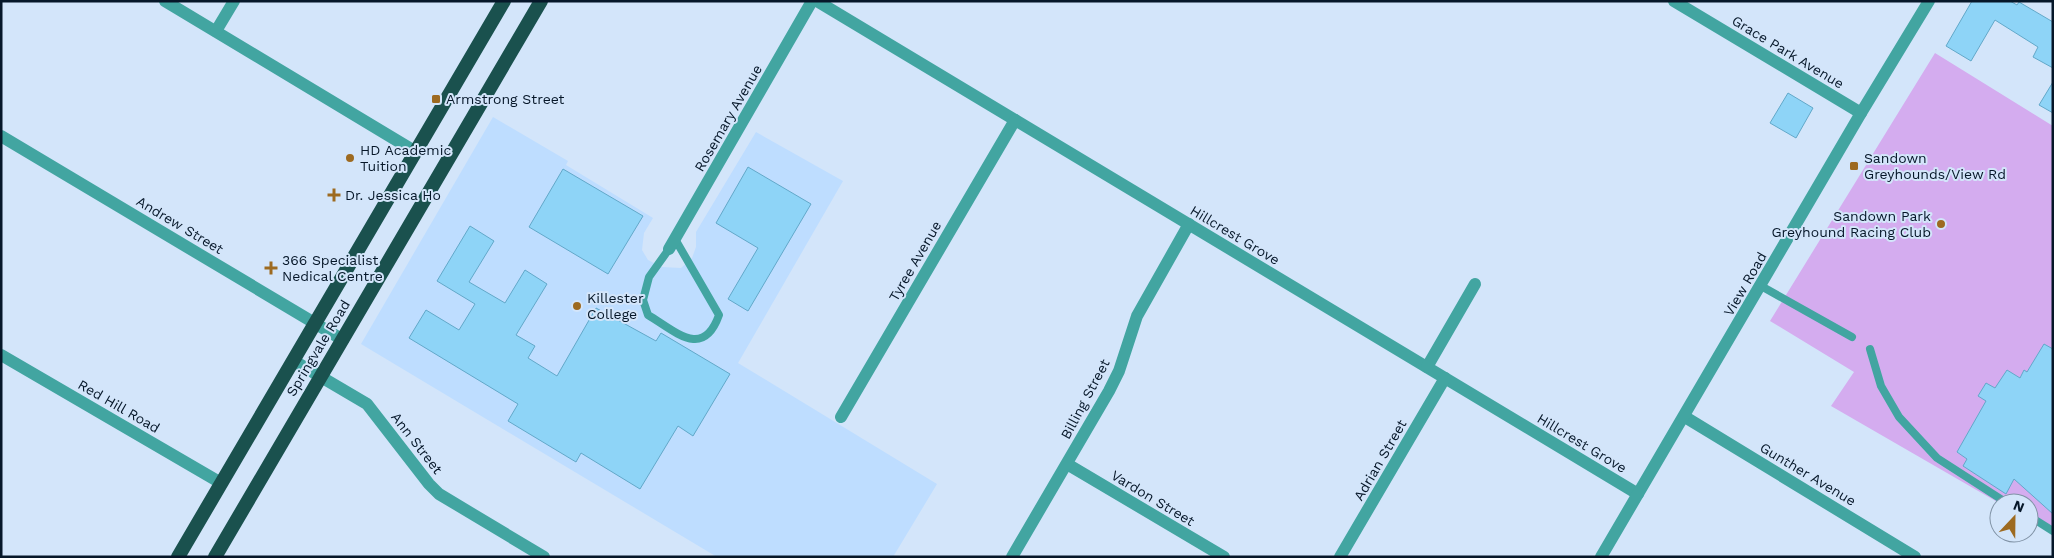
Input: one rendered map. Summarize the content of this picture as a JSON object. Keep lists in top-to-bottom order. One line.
{"streets":{"highway":["Springvale Road"],"street":["Grace Park Avenue","Rosemary Avenue","Andrew Street","Hillcrest Grove","Tyree Avenue","View Road","Billing Street","Red Hill Road","Ann Street","Adrian Street","Gunther Avenue","Vardon Street"]},"crossings":[["Grace Park Avenue","View Road"],["Andrew Street","Springvale Road"],["Hillcrest Grove","Tyree Avenue"],["Hillcrest Grove","View Road"],["Hillcrest Grove","Billing Street"],["Hillcrest Grove","Adrian Street"],["View Road","Gunther Avenue"],["Springvale Road","Red Hill Road"],["Springvale Road","Ann Street"],["Billing Street","Vardon Street"]],"places":{"transit":["Armstrong Street","Sandown Greyhounds/View Rd"],"other":["HD Academic Tuition","Sandown Park Greyhound Racing Club","Killester College"],"health":["Dr. Jessica Ho","366 Specialist Nedical Centre"]},"north":"top"}
